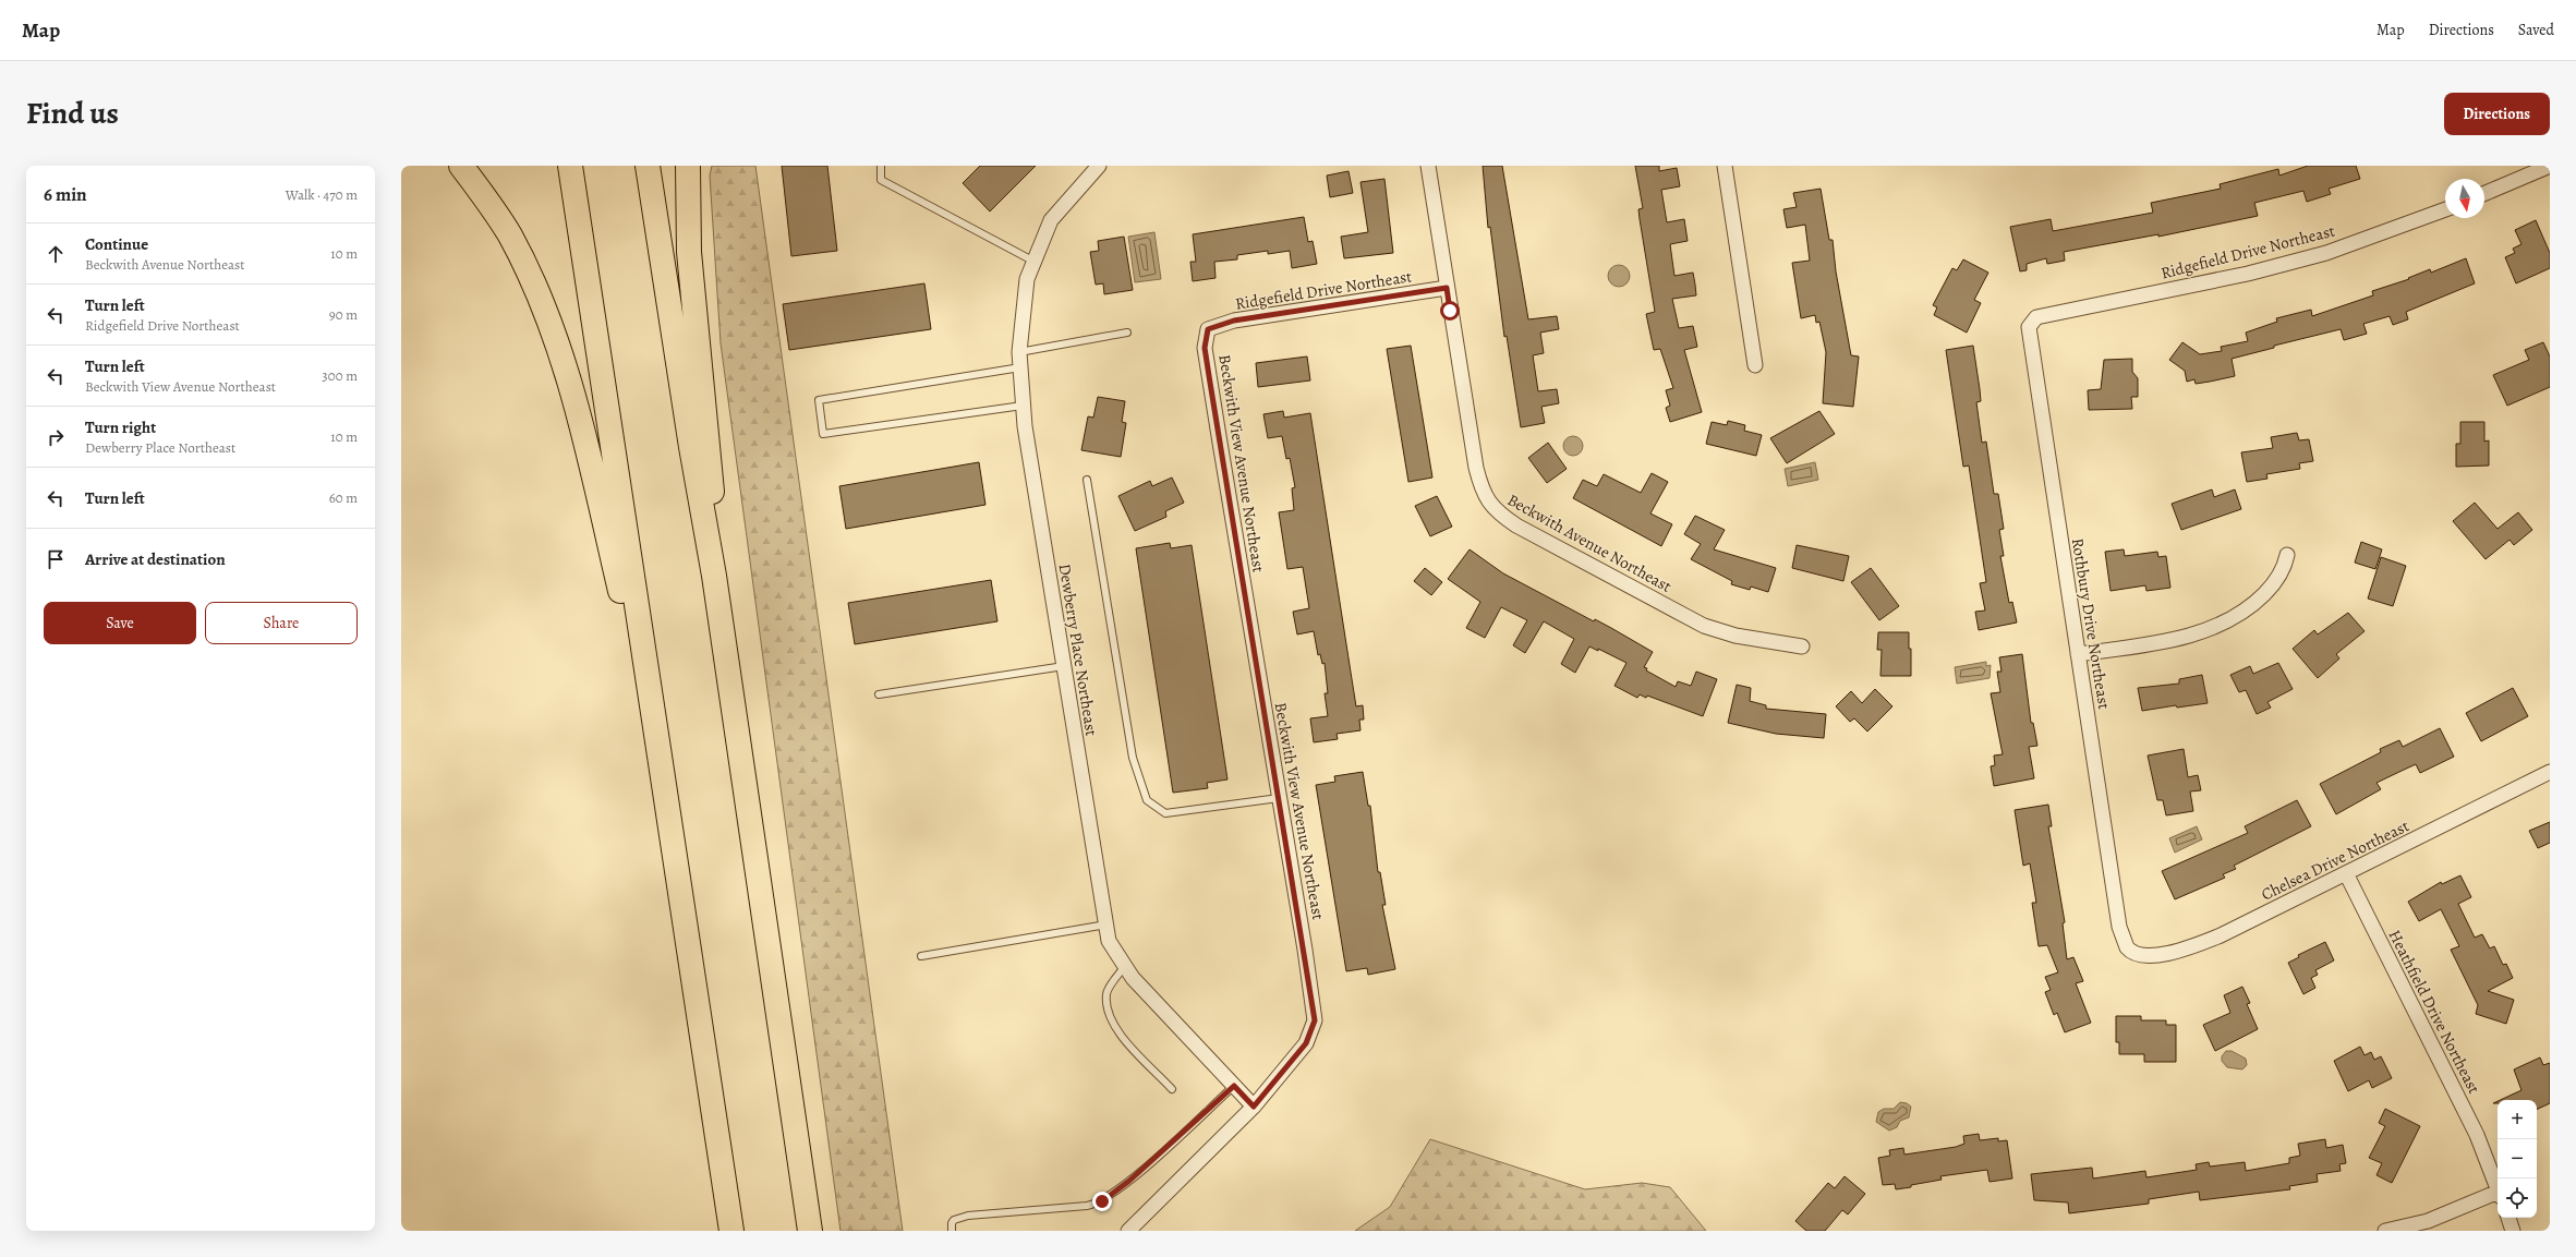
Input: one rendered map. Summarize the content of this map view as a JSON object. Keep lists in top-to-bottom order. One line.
{"streets":{"street":["Ridgefield Drive Northeast","Beckwith View Avenue Northeast","Beckwith Avenue Northeast","Rothbury Drive Northeast","Dewberry Place Northeast","Chelsea Drive Northeast","Heathfield Drive Northeast"]},"crossings":[["Ridgefield Drive Northeast","Beckwith View Avenue Northeast"],["Ridgefield Drive Northeast","Beckwith Avenue Northeast"],["Ridgefield Drive Northeast","Rothbury Drive Northeast"],["Beckwith View Avenue Northeast","Dewberry Place Northeast"],["Rothbury Drive Northeast","Chelsea Drive Northeast"],["Chelsea Drive Northeast","Heathfield Drive Northeast"]],"north":"bottom","page":{"header":"Map","nav":["Map","Directions","Saved"],"title":"Find us","buttons":["Directions",["Save","Share"]],"heading":["6 min","Walk · 470 m"],"list":[["Continue","Beckwith Avenue Northeast","10 m"],["Turn left","Ridgefield Drive Northeast","90 m"],["Turn left","Beckwith View Avenue Northeast","300 m"],["Turn right","Dewberry Place Northeast","10 m"],["Turn left","60 m"],"Arrive at destination"],"map_buttons":["+","−"]}}
